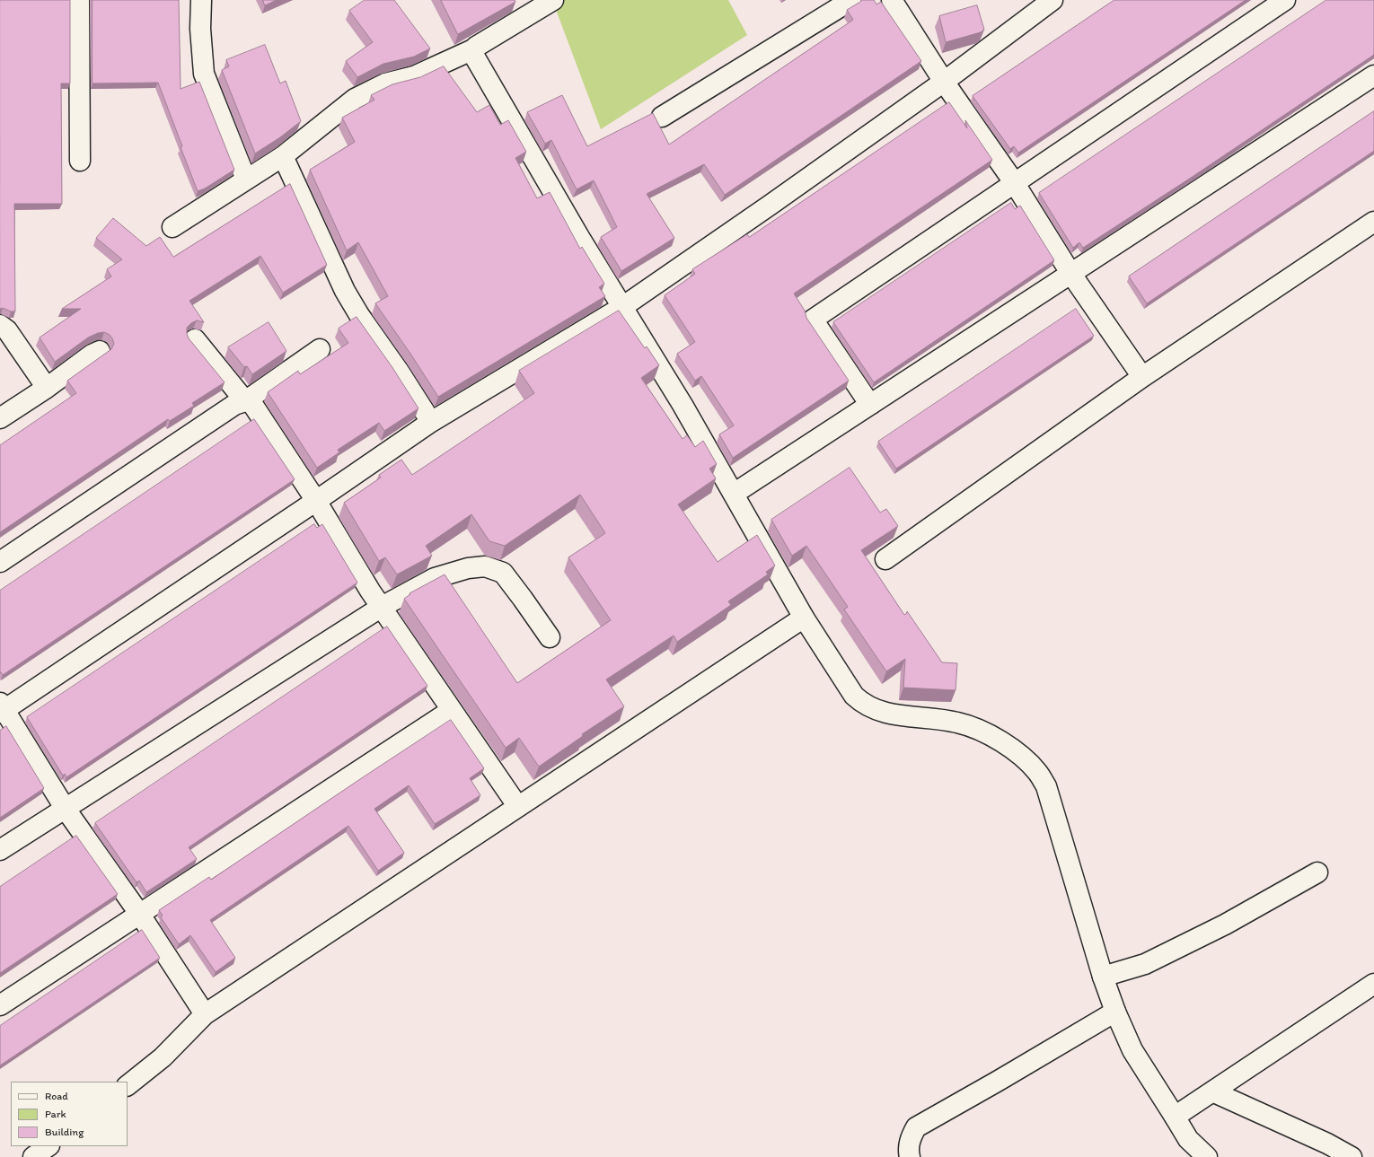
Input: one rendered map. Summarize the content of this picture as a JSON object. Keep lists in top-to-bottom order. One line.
{"legend":["Road","Park","Building"]}
